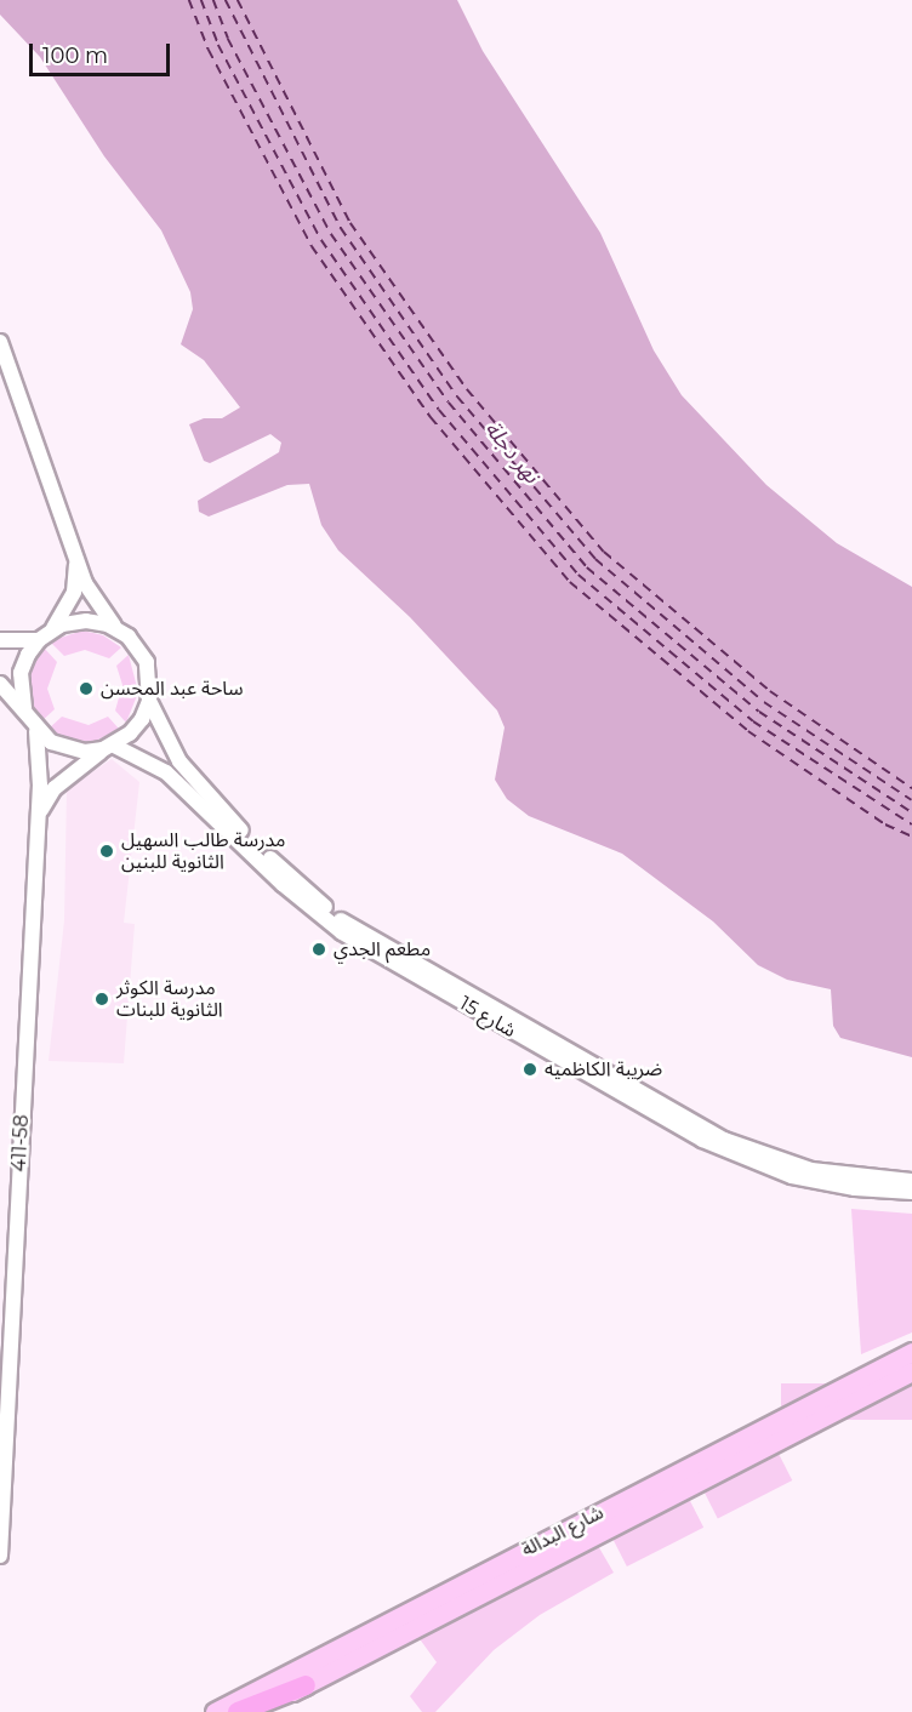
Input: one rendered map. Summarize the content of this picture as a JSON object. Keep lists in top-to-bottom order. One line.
{"streets":{"main road":["شارع البدالة"],"street":["شارع 15","411-58"]},"crossings":[["شارع 15","411-58"]],"water":["نهر دجلة"],"places":["ساحة عبد المحسن","مدرسة طالب السهيل الثانوية للبنين","مطعم الجدي","مدرسة الكوثر الثانوية للبنات","ضريبة الكاظميه"],"scale_bar":"100 m"}
